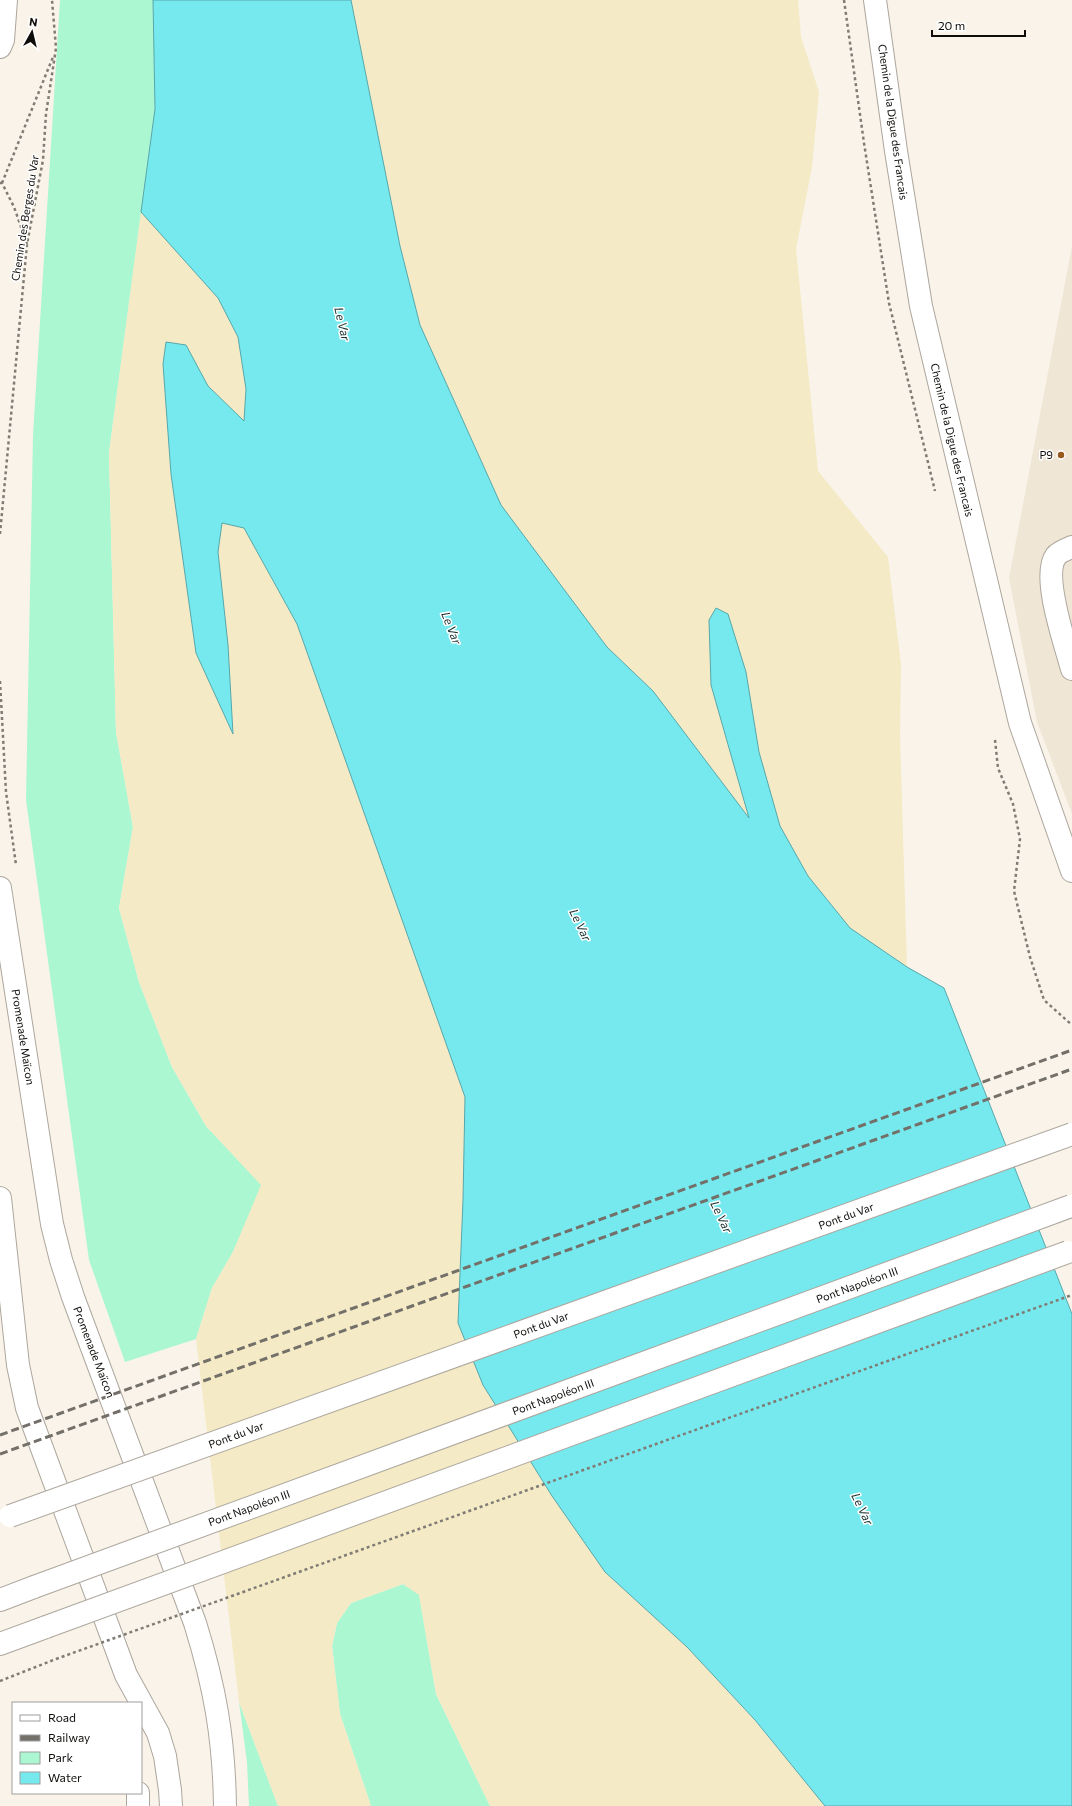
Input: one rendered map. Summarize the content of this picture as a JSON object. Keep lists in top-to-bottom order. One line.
{"streets":{"main road":["Chemin de la Digue des Francais","Promenade Maïcon","Pont du Var","Pont Napoléon III"],"path":["Chemin des Berges du Var"]},"water":["Le Var"],"places":["P9"],"legend":["Road","Railway","Park","Water"],"scale_bar":"20 m","north":"top"}
